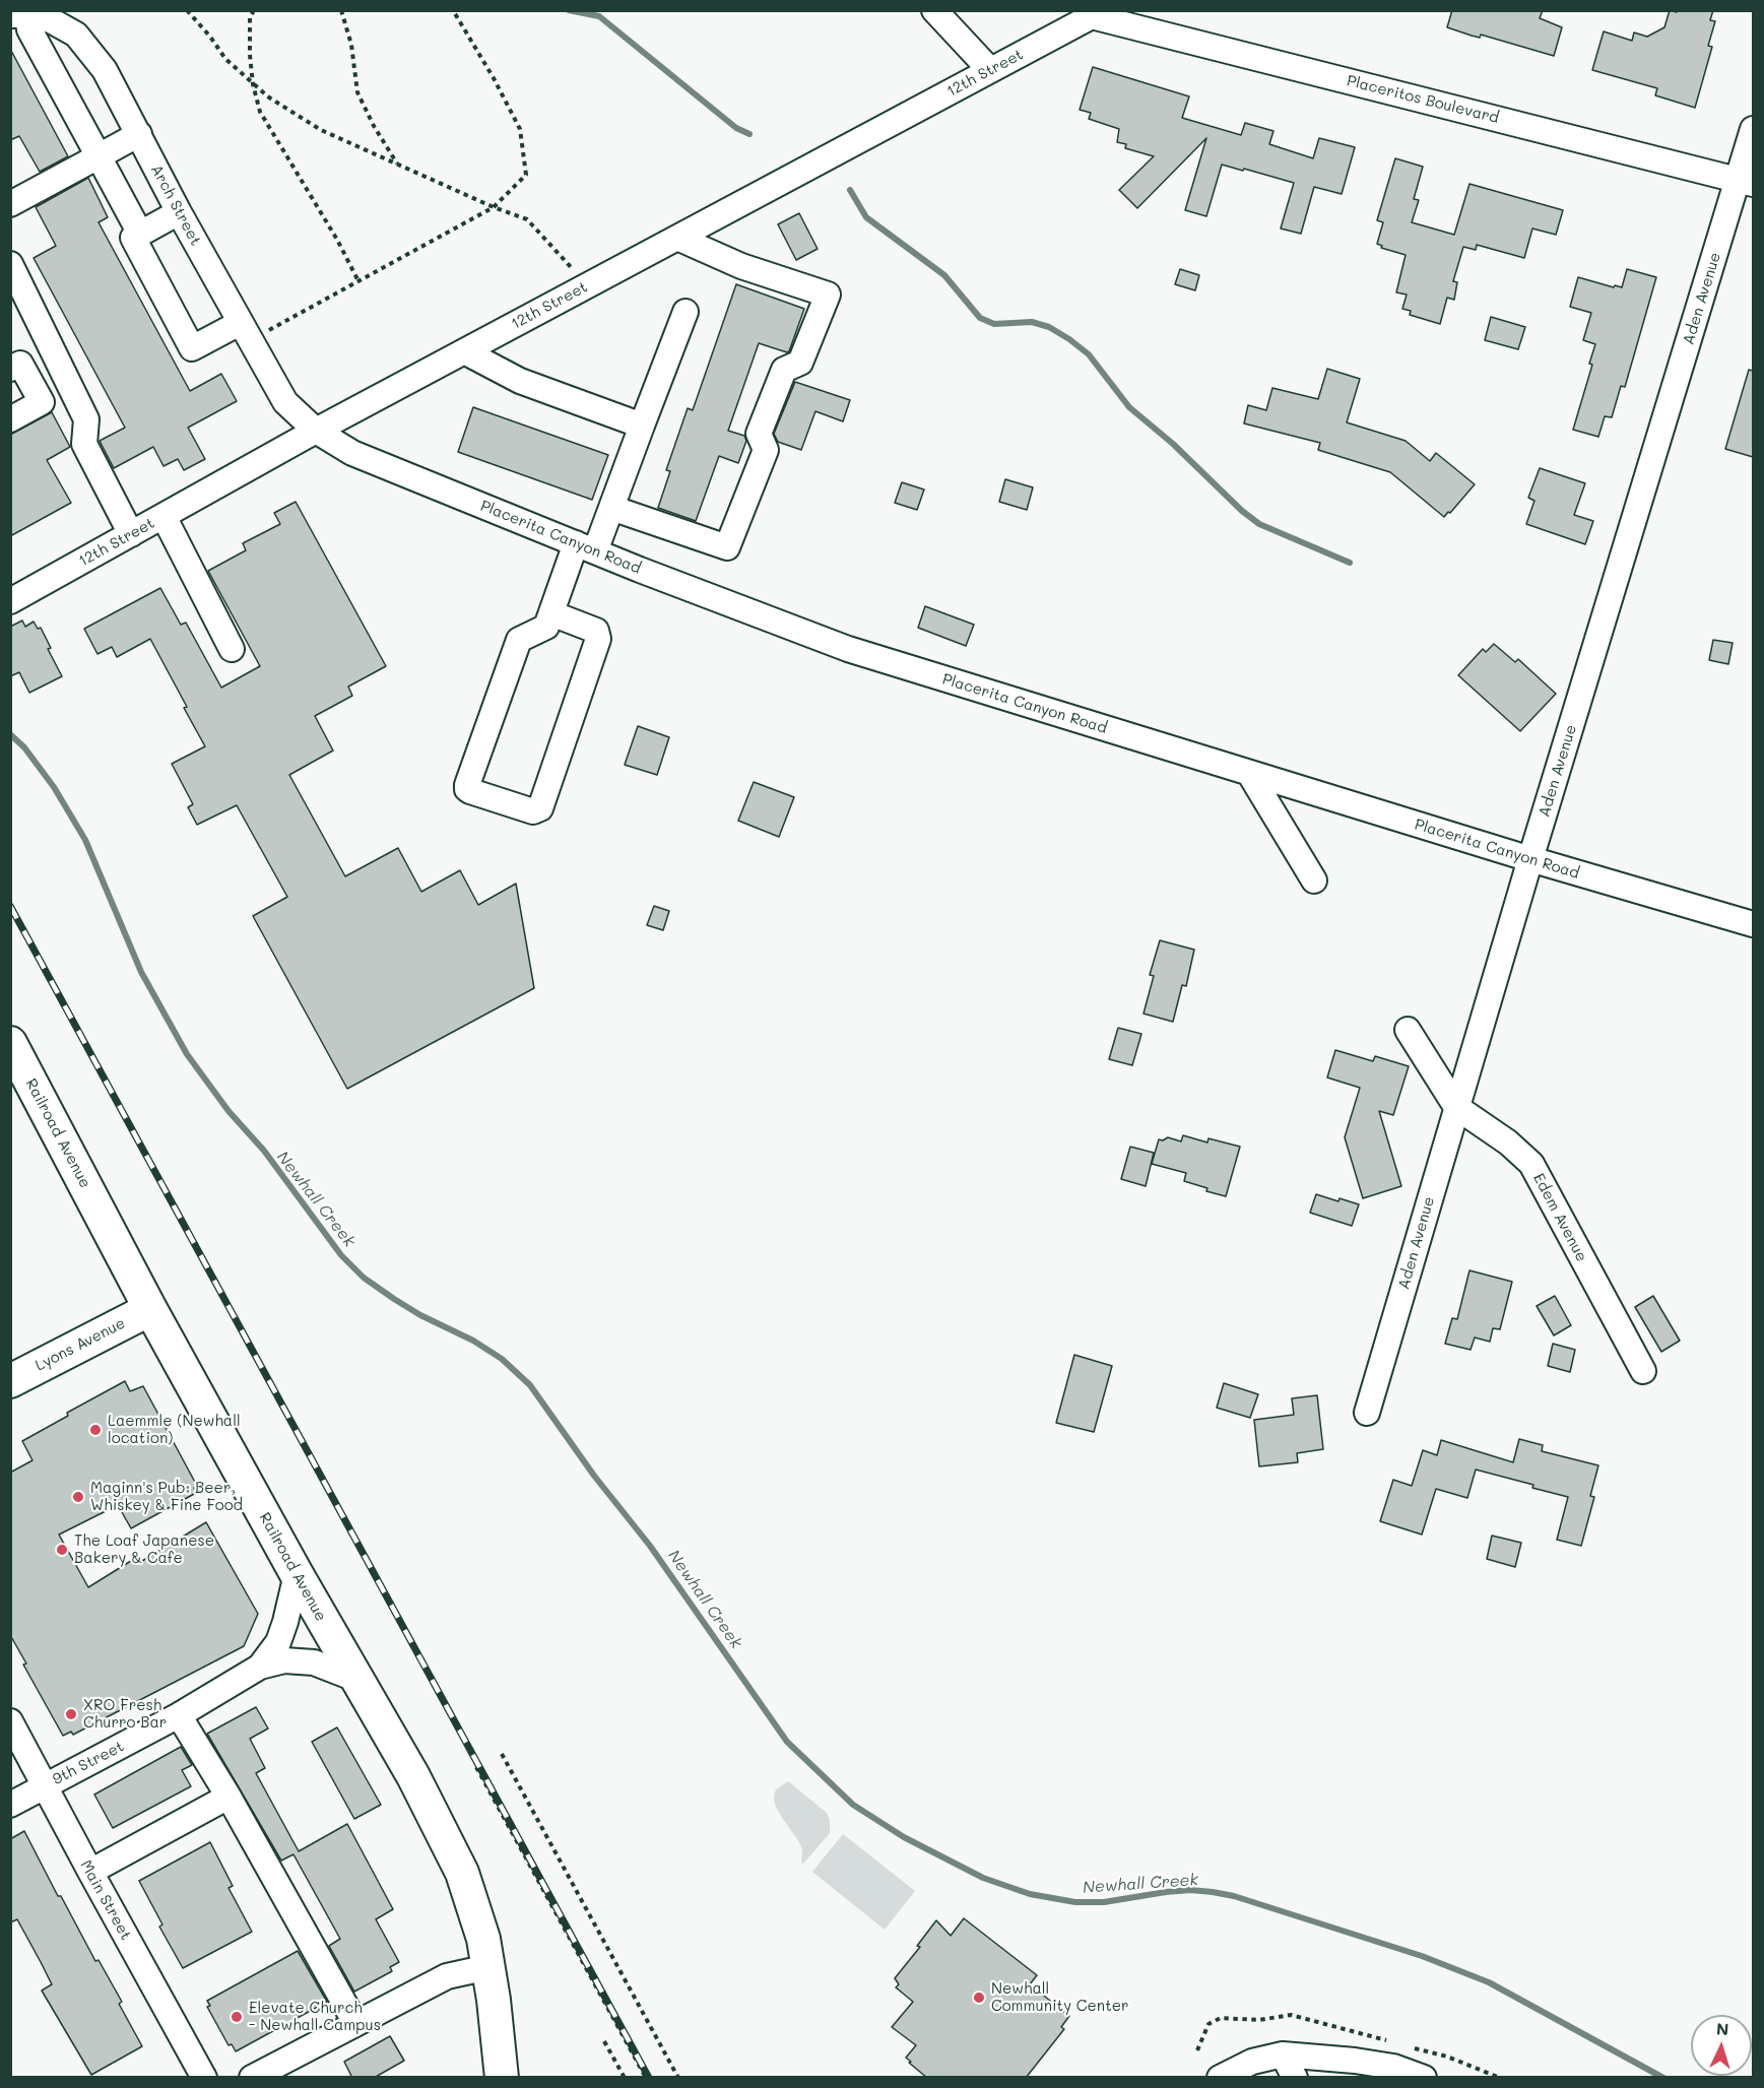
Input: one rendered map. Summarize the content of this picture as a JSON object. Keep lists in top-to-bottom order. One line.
{"streets":{"main road":["Railroad Avenue","Lyons Avenue"],"street":["12th Street","Placeritos Boulevard","Arch Street","Aden Avenue","Placerita Canyon Road","Edem Avenue","9th Street","Main Street"]},"crossings":[["12th Street","Placeritos Boulevard"],["12th Street","Arch Street"],["12th Street","Placerita Canyon Road"],["Placeritos Boulevard","Aden Avenue"],["Arch Street","Placerita Canyon Road"],["Aden Avenue","Placerita Canyon Road"],["Aden Avenue","Edem Avenue"],["Railroad Avenue","Lyons Avenue"],["Railroad Avenue","9th Street"],["9th Street","Main Street"]],"water":["Newhall Creek"],"places":["Laemmle (Newhall location)","Maginn's Pub: Beer, Whiskey & Fine Food","The Loaf Japanese Bakery & Cafe","XRO Fresh Churro Bar","Newhall Community Center","Elevate Church - Newhall Campus"],"north":"top"}
